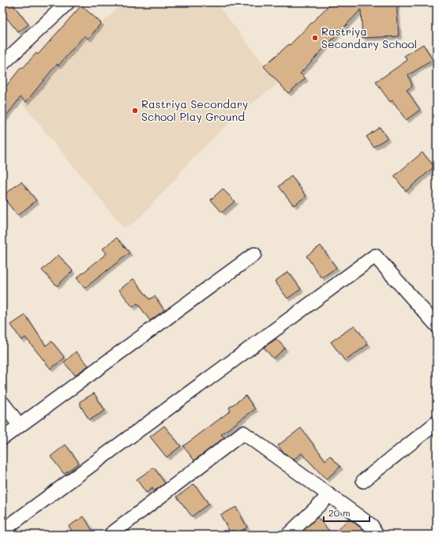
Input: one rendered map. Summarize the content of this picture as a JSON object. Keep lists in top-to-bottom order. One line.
{"places":["Rastriya Secondary School","Rastriya Secondary School Play Ground"],"scale_bar":"20 m"}
